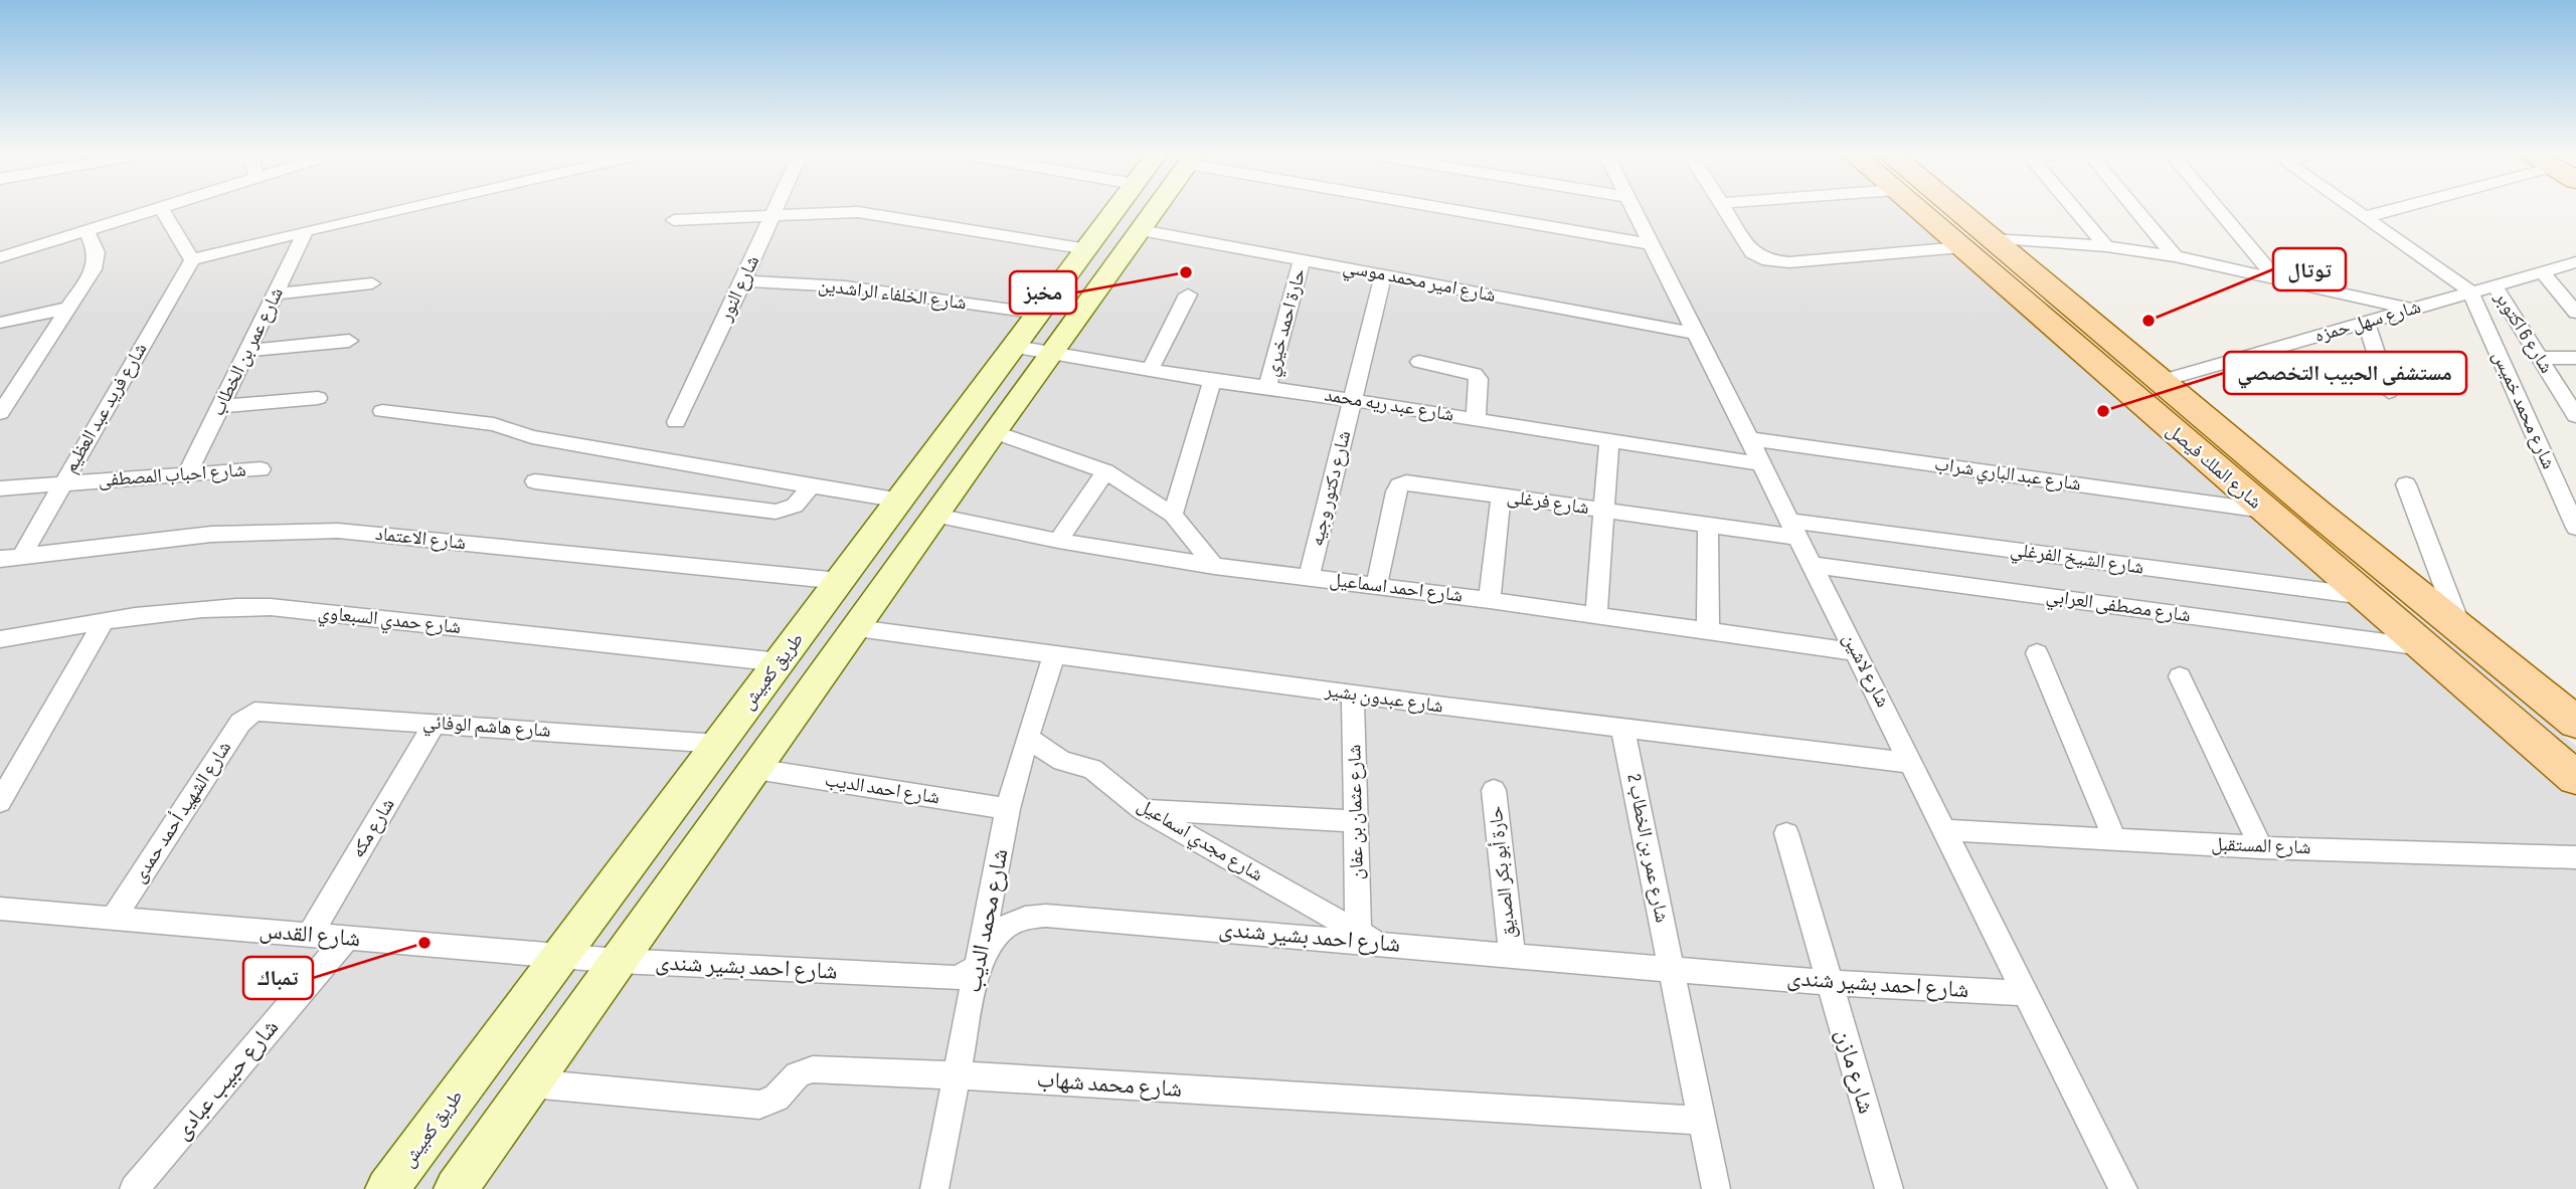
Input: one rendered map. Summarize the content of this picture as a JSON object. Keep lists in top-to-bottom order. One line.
{"streets":{"main road":["شارع الملك فيصل"],"street":["شارع امير محمد موسي","شارع النور","شارع الخلفاء الراشدين","شارع سهل حمزه","حارة احمد خيري","شارع 6 اكتوبر","شارع عمر بن الخطاب","شارع عبد ريه محمد","شارع فريد عبد العظيم","شارع محمد خميس","شارع عبد الباري شراب","شارع احباب المصطفى","شارع دكتور وجيه","شارع فرغلى","شارع الاعتماد","شارع الشيخ الفرغلي","شارع احمد اسماعيل","شارع مصطفى العرابي","شارع حمدي السبعاوي","شارع لاشين","طريق كعبيش","شارع عبدون بشير","شارع هاشم الوفائي","شارع احمد الديب","شارع الشهيد أحمد حمدى","شارع عثمان بن عفان","شارع مكه","شارع مجدي اسماعيل","شارع المستقبل","شارع عمر بن الخطاب 2","حارة أبو بكر الصديق","شارع محمد الديب","شارع القدس","شارع احمد بشير شندى","شارع مازن","شارع حبيب عبادى","شارع محمد شهاب"]},"crossings":[["شارع امير محمد موسي","حارة احمد خيري"],["شارع امير محمد موسي","شارع دكتور وجيه"],["شارع امير محمد موسي","شارع لاشين"],["شارع النور","شارع الخلفاء الراشدين"],["شارع الخلفاء الراشدين","طريق كعبيش"],["شارع سهل حمزه","شارع 6 اكتوبر"],["شارع سهل حمزه","شارع محمد خميس"],["شارع سهل حمزه","شارع الملك فيصل"],["حارة احمد خيري","شارع عبد ريه محمد"],["شارع عمر بن الخطاب","شارع احباب المصطفى"],["شارع عبد ريه محمد","شارع دكتور وجيه"],["شارع عبد ريه محمد","شارع لاشين"],["شارع عبد ريه محمد","طريق كعبيش"],["شارع فريد عبد العظيم","شارع احباب المصطفى"],["شارع فريد عبد العظيم","شارع الاعتماد"],["شارع الملك فيصل","شارع عبد الباري شراب"],["شارع الملك فيصل","شارع الشيخ الفرغلي"],["شارع الملك فيصل","شارع مصطفى العرابي"],["شارع عبد الباري شراب","شارع لاشين"],["شارع دكتور وجيه","شارع احمد اسماعيل"],["شارع فرغلى","شارع الشيخ الفرغلي"],["شارع فرغلى","شارع احمد اسماعيل"],["شارع فرغلى","شارع لاشين"],["شارع الاعتماد","طريق كعبيش"],["شارع الشيخ الفرغلي","شارع لاشين"],["شارع احمد اسماعيل","شارع لاشين"],["شارع مصطفى العرابي","شارع لاشين"],["شارع حمدي السبعاوي","طريق كعبيش"],["شارع لاشين","شارع عبدون بشير"],["شارع لاشين","شارع المستقبل"],["شارع لاشين","شارع احمد بشير شندى"],["طريق كعبيش","شارع هاشم الوفائي"],["طريق كعبيش","شارع القدس"],["شارع عبدون بشير","شارع عثمان بن عفان"],["شارع عبدون بشير","شارع عمر بن الخطاب 2"],["شارع عبدون بشير","شارع محمد الديب"],["شارع هاشم الوفائي","شارع الشهيد أحمد حمدى"],["شارع هاشم الوفائي","شارع مكه"],["شارع احمد الديب","شارع محمد الديب"],["شارع الشهيد أحمد حمدى","شارع القدس"],["شارع عثمان بن عفان","شارع مجدي اسماعيل"],["شارع عثمان بن عفان","شارع احمد بشير شندى"],["شارع مكه","شارع القدس"],["شارع مجدي اسماعيل","شارع محمد الديب"],["شارع مجدي اسماعيل","شارع احمد بشير شندى"],["شارع عمر بن الخطاب 2","شارع احمد بشير شندى"],["شارع عمر بن الخطاب 2","شارع محمد شهاب"],["حارة أبو بكر الصديق","شارع احمد بشير شندى"],["شارع محمد الديب","شارع احمد بشير شندى"],["شارع محمد الديب","شارع محمد شهاب"],["شارع القدس","شارع احمد بشير شندى"],["شارع القدس","شارع حبيب عبادى"],["شارع احمد بشير شندى","شارع مازن"]],"places":["مخبز","توتال","مستشفى الحبيب التخصصي","تمباك"]}
